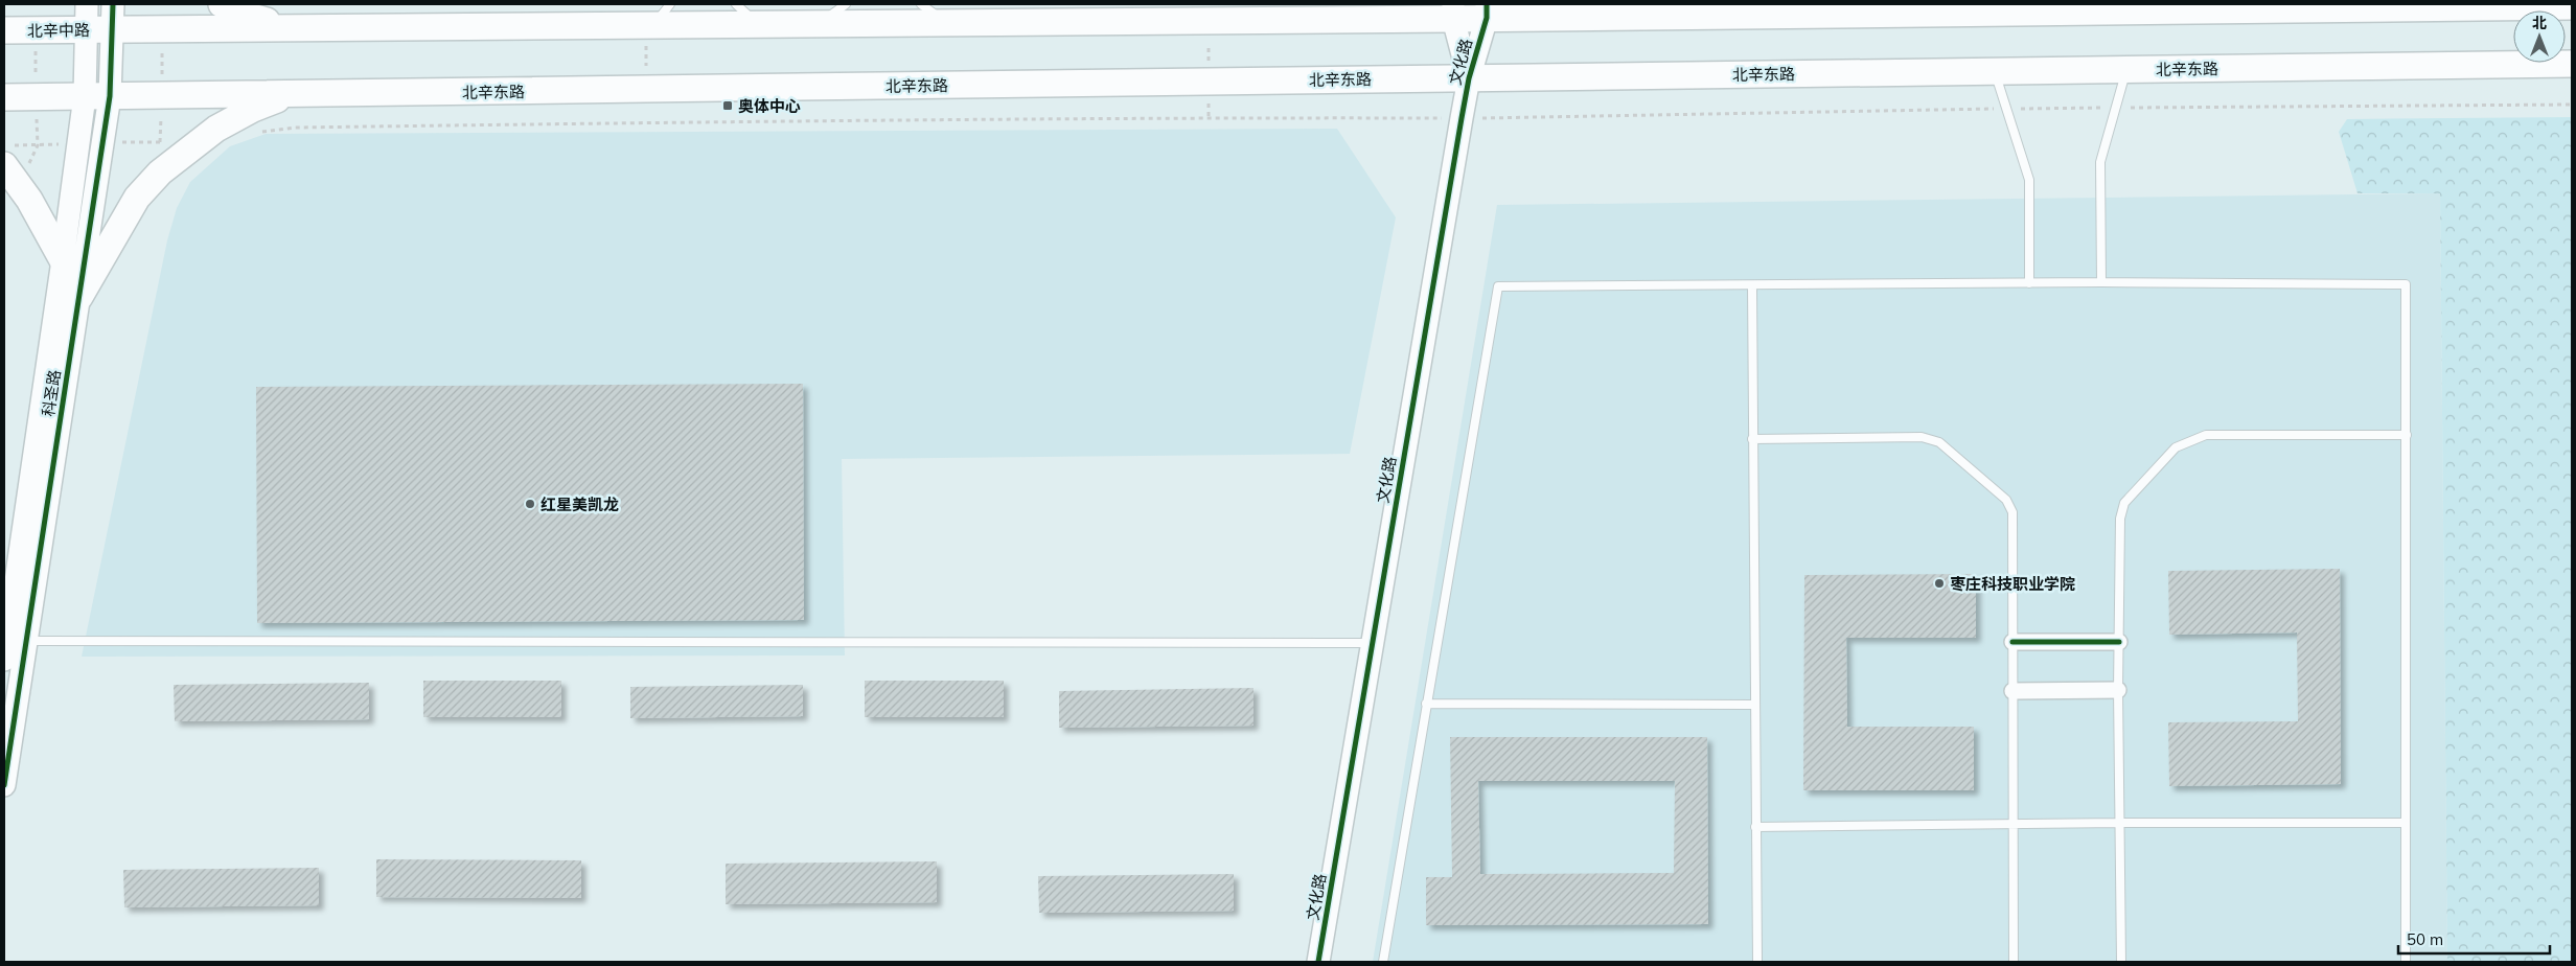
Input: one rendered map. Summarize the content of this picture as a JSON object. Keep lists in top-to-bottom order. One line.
{"streets":{"main road":["北辛中路","北辛东路"],"street":["文化路","科圣路"]},"crossings":[["北辛中路","科圣路"],["文化路","北辛东路"],["北辛东路","科圣路"]],"places":{"transit":["奥体中心"],"other":["红星美凯龙","枣庄科技职业学院"]},"scale_bar":"50 m","north":"top"}
